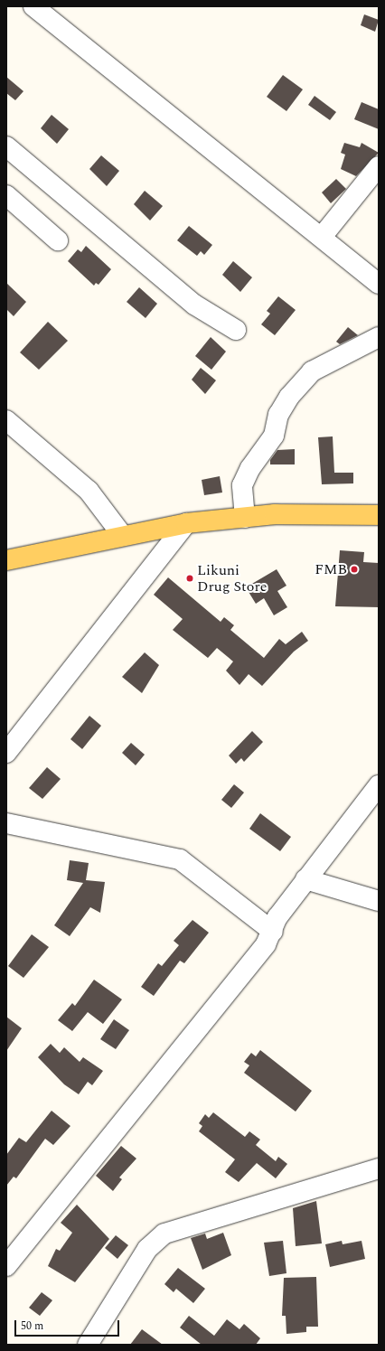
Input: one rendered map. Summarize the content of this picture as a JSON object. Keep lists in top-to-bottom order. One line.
{"places":["FMB","Likuni Drug Store"],"scale_bar":"50 m"}
